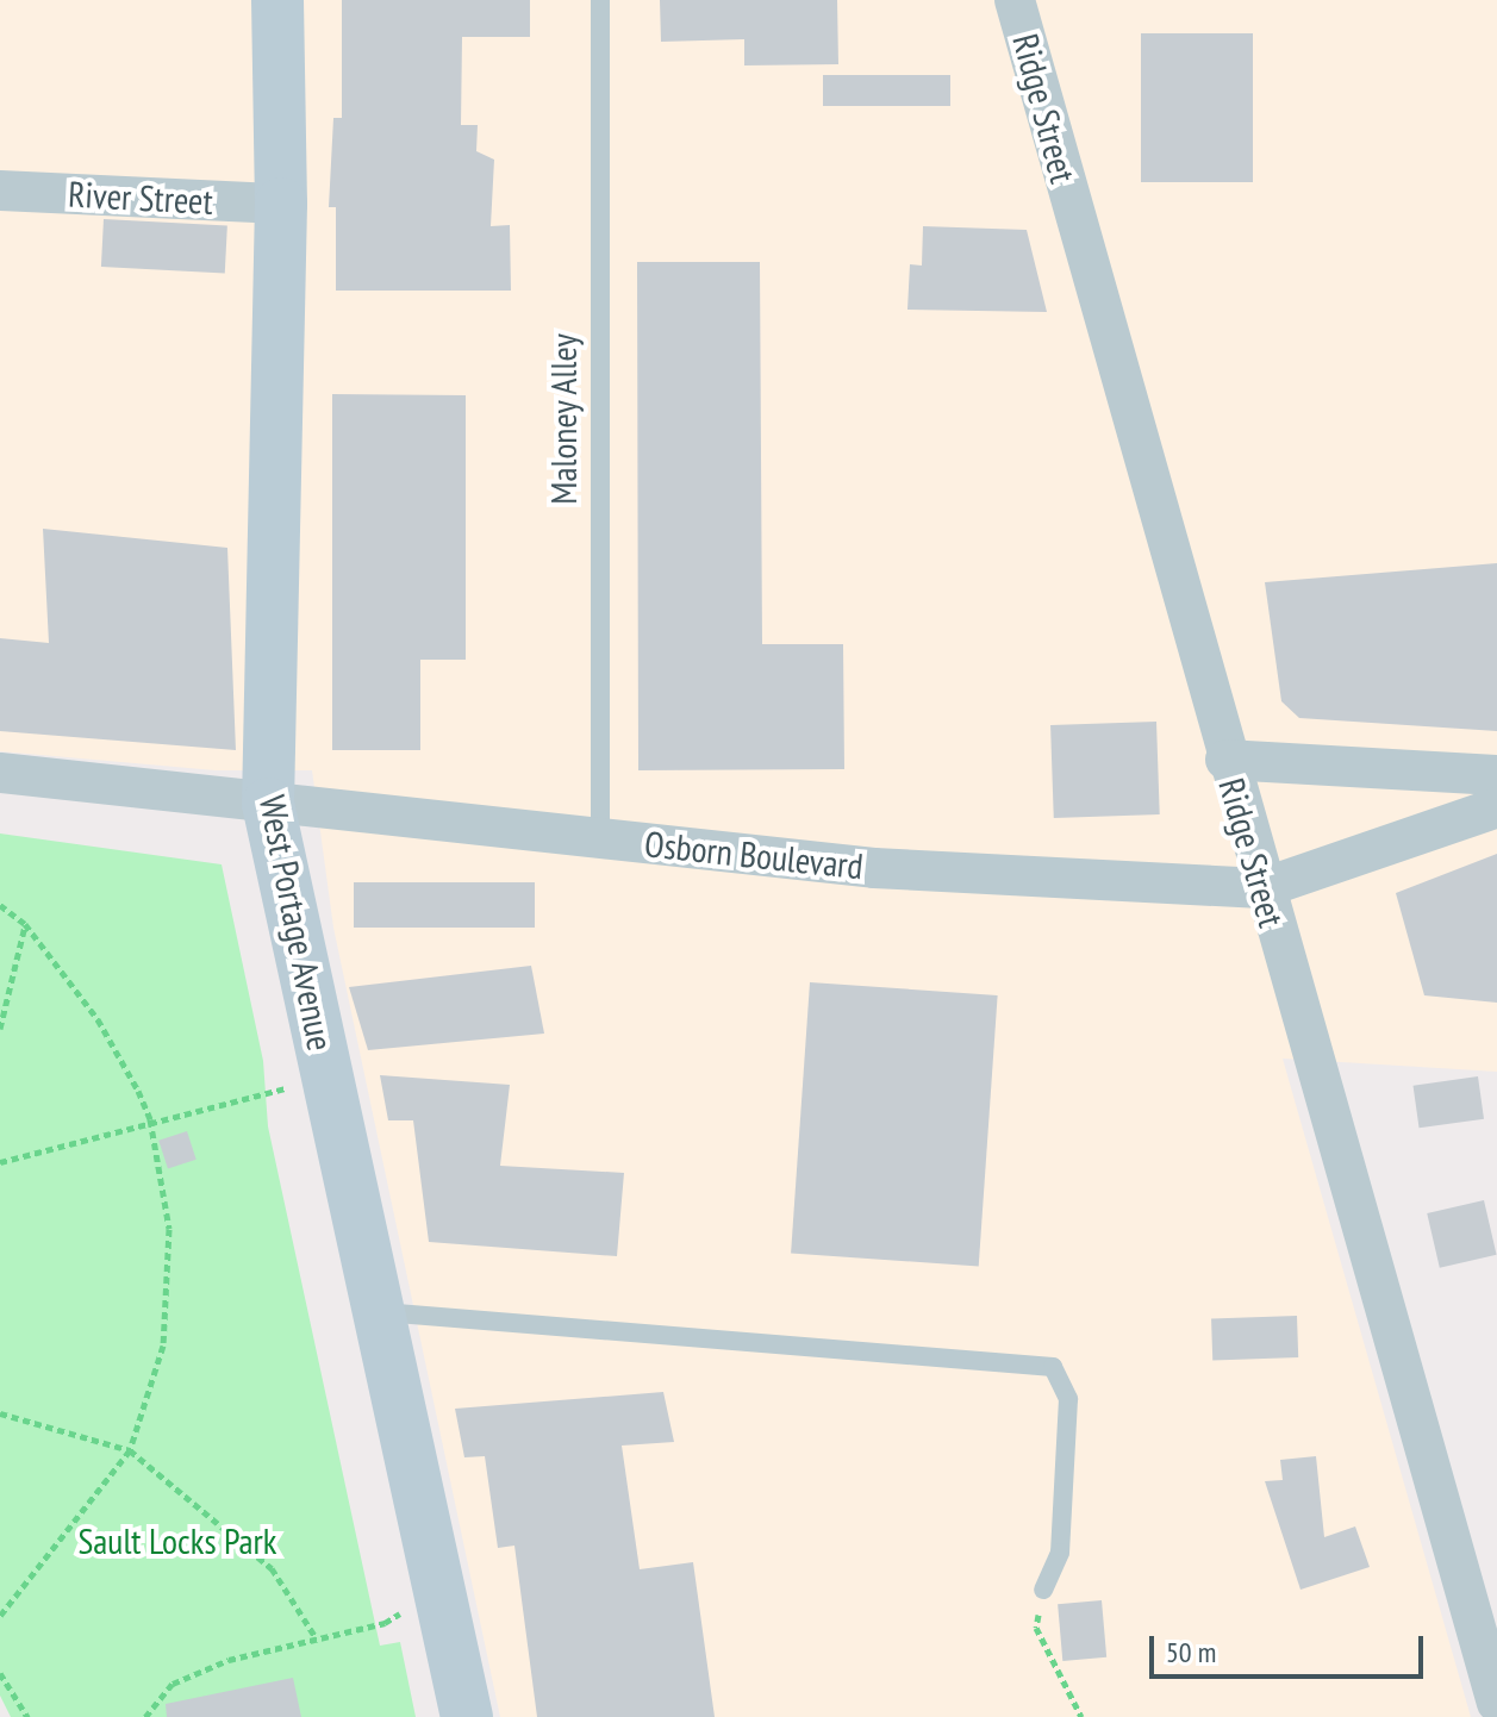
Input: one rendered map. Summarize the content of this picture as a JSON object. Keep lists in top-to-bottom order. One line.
{"streets":{"street":["Ridge Street","River Street","Osborn Boulevard","West Portage Avenue"],"lane":["Maloney Alley"]},"crossings":[["Ridge Street","Osborn Boulevard"],["River Street","West Portage Avenue"],["Maloney Alley","Osborn Boulevard"],["Osborn Boulevard","West Portage Avenue"]],"parks":["Sault Locks Park"],"scale_bar":"50 m"}
